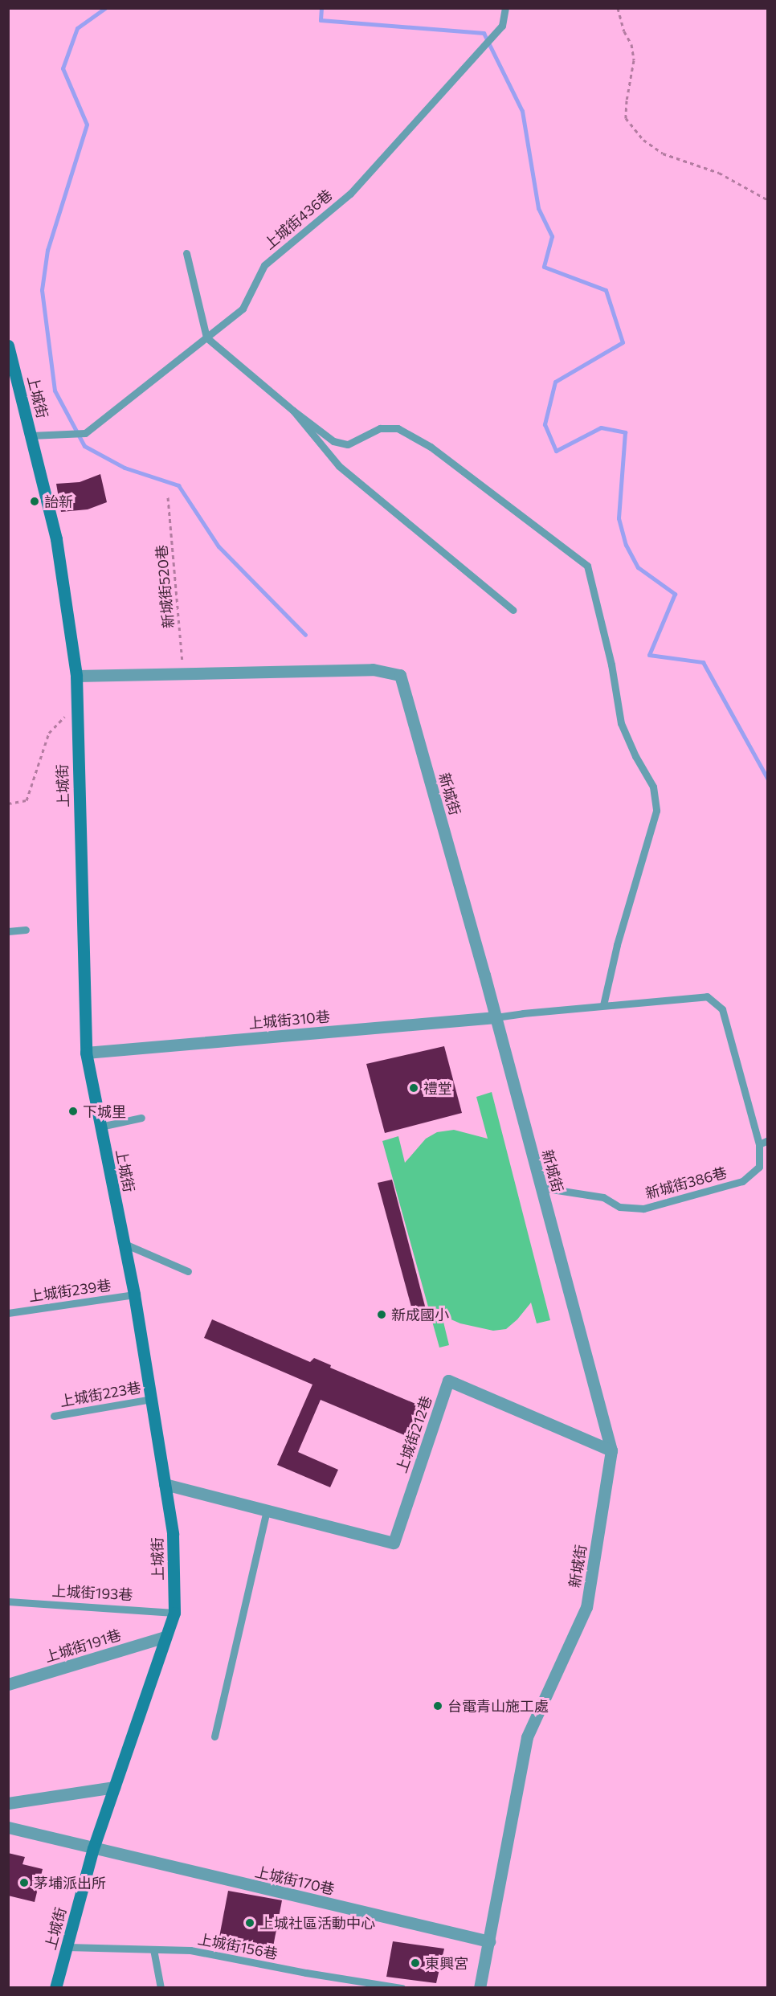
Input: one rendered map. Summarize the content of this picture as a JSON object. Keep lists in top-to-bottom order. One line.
{"streets":{"street":["上城街","新城街","上城街310巷","上城街212巷","上城街191巷","上城街170巷"],"lane":["上城街436巷","新城街386巷","上城街239巷","上城街223巷","上城街193巷","上城街156巷"],"path":["新城街520巷"]},"crossings":[["上城街436巷","上城街"],["上城街","新城街"],["上城街","上城街310巷"],["上城街","上城街239巷"],["上城街","上城街223巷"],["上城街","上城街212巷"],["上城街","上城街193巷"],["上城街","上城街191巷"],["上城街","上城街170巷"],["上城街","上城街156巷"],["新城街520巷","新城街"],["新城街","上城街310巷"],["新城街","新城街386巷"],["新城街","上城街212巷"],["新城街","上城街170巷"],["上城街310巷","新城街386巷"]],"places":["詒新","禮堂","下城里","新成國小","台電青山施工處","茅埔派出所","上城社區活動中心","東興宮"]}
